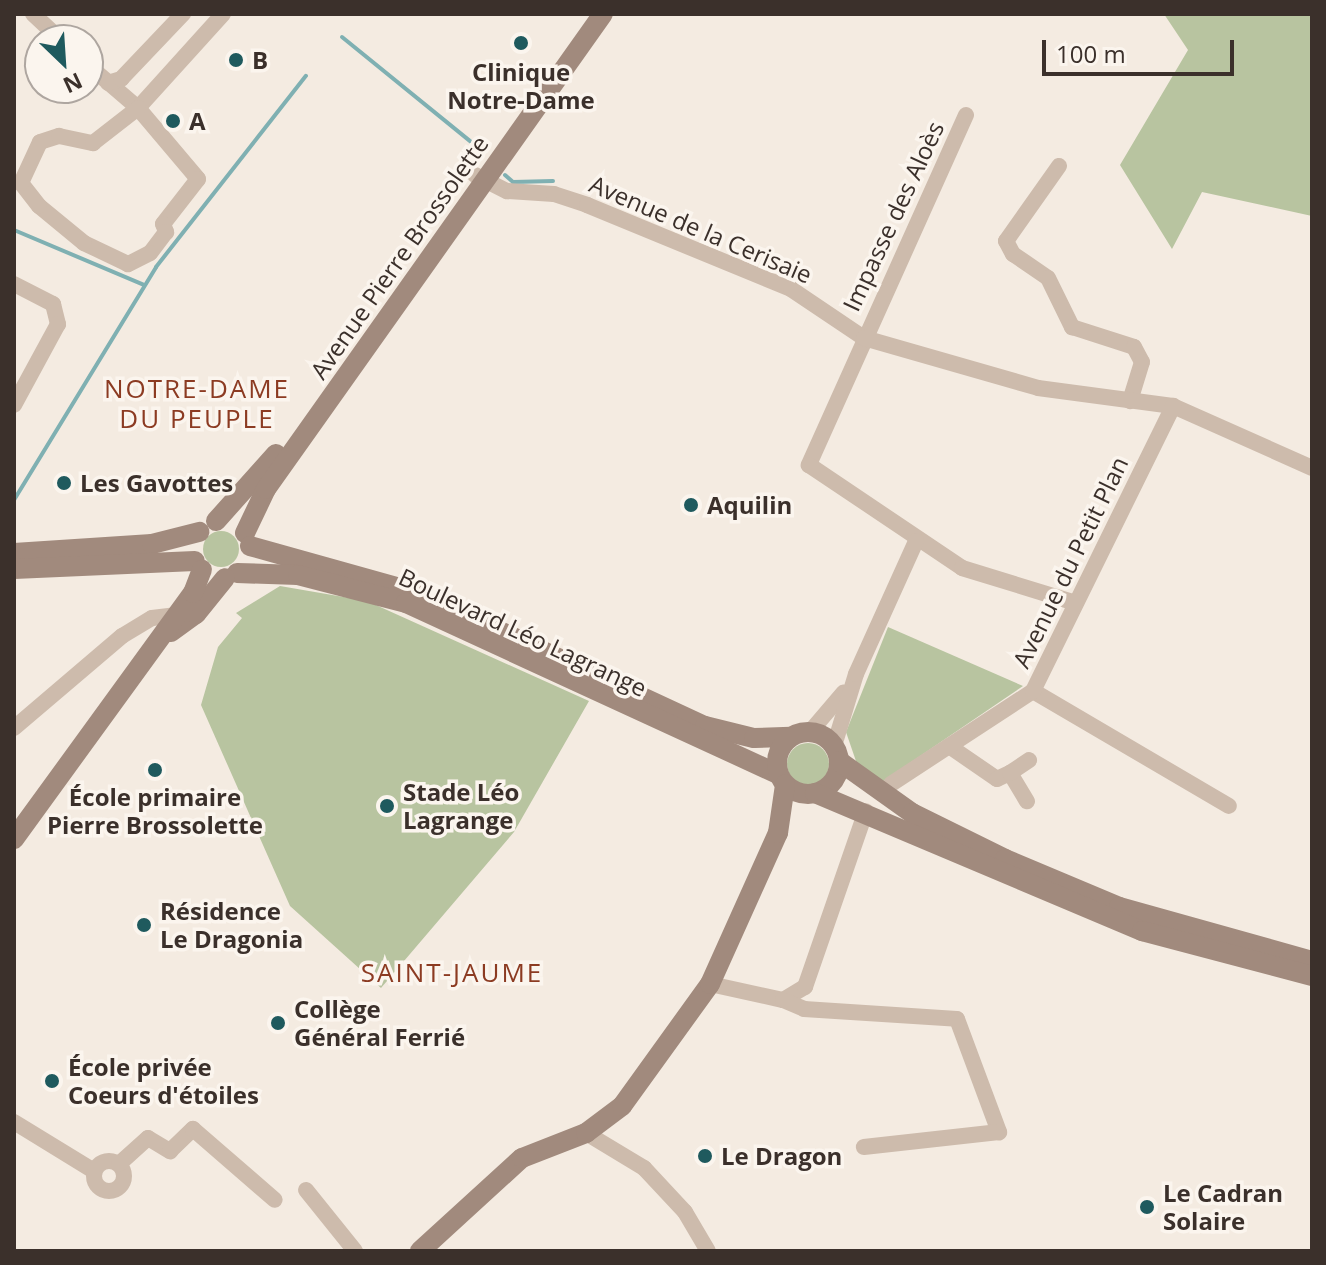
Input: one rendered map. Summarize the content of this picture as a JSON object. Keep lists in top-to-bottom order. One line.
{"streets":{"main road":["Avenue Pierre Brossolette","Boulevard Léo Lagrange"],"street":["Impasse des Aloès","Avenue de la Cerisaie","Avenue du Petit Plan"]},"crossings":[["Impasse des Aloès","Avenue de la Cerisaie"],["Avenue de la Cerisaie","Avenue Pierre Brossolette"],["Avenue de la Cerisaie","Avenue du Petit Plan"],["Avenue Pierre Brossolette","Boulevard Léo Lagrange"]],"districts":["NOTRE-DAME DU PEUPLE","SAINT-JAUME"],"places":["Clinique Notre-Dame","B","A","Les Gavottes","Aquilin","École primaire Pierre Brossolette","Stade Léo Lagrange","Résidence Le Dragonia","Collège Général Ferrié","École privée Coeurs d'étoiles","Le Dragon","Le Cadran Solaire"],"scale_bar":"100 m","north":"bottom right"}
